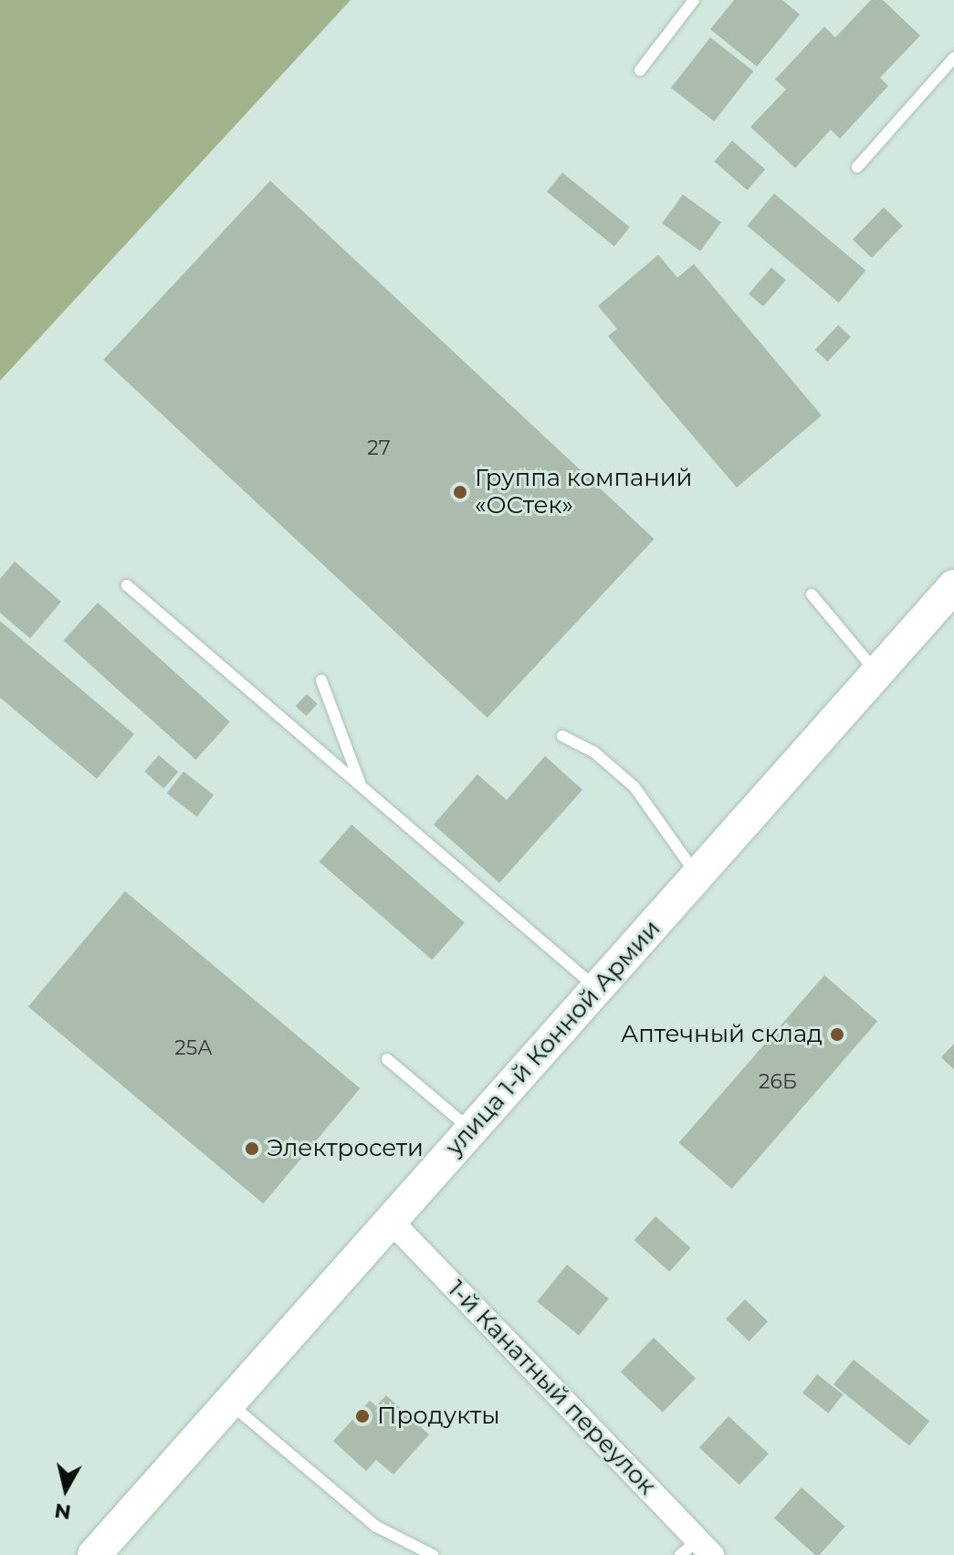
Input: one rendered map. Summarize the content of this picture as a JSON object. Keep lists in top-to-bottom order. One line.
{"streets":{"main road":["улица 1-й Конной Армии"],"street":["1-й Канатный переулок"]},"crossings":[["улица 1-й Конной Армии","1-й Канатный переулок"]],"places":["Группа компаний «ОСтек»","Аптечный склад","Электросети","Продукты"],"house_numbers":["27","25А","26Б"],"north":"bottom"}
